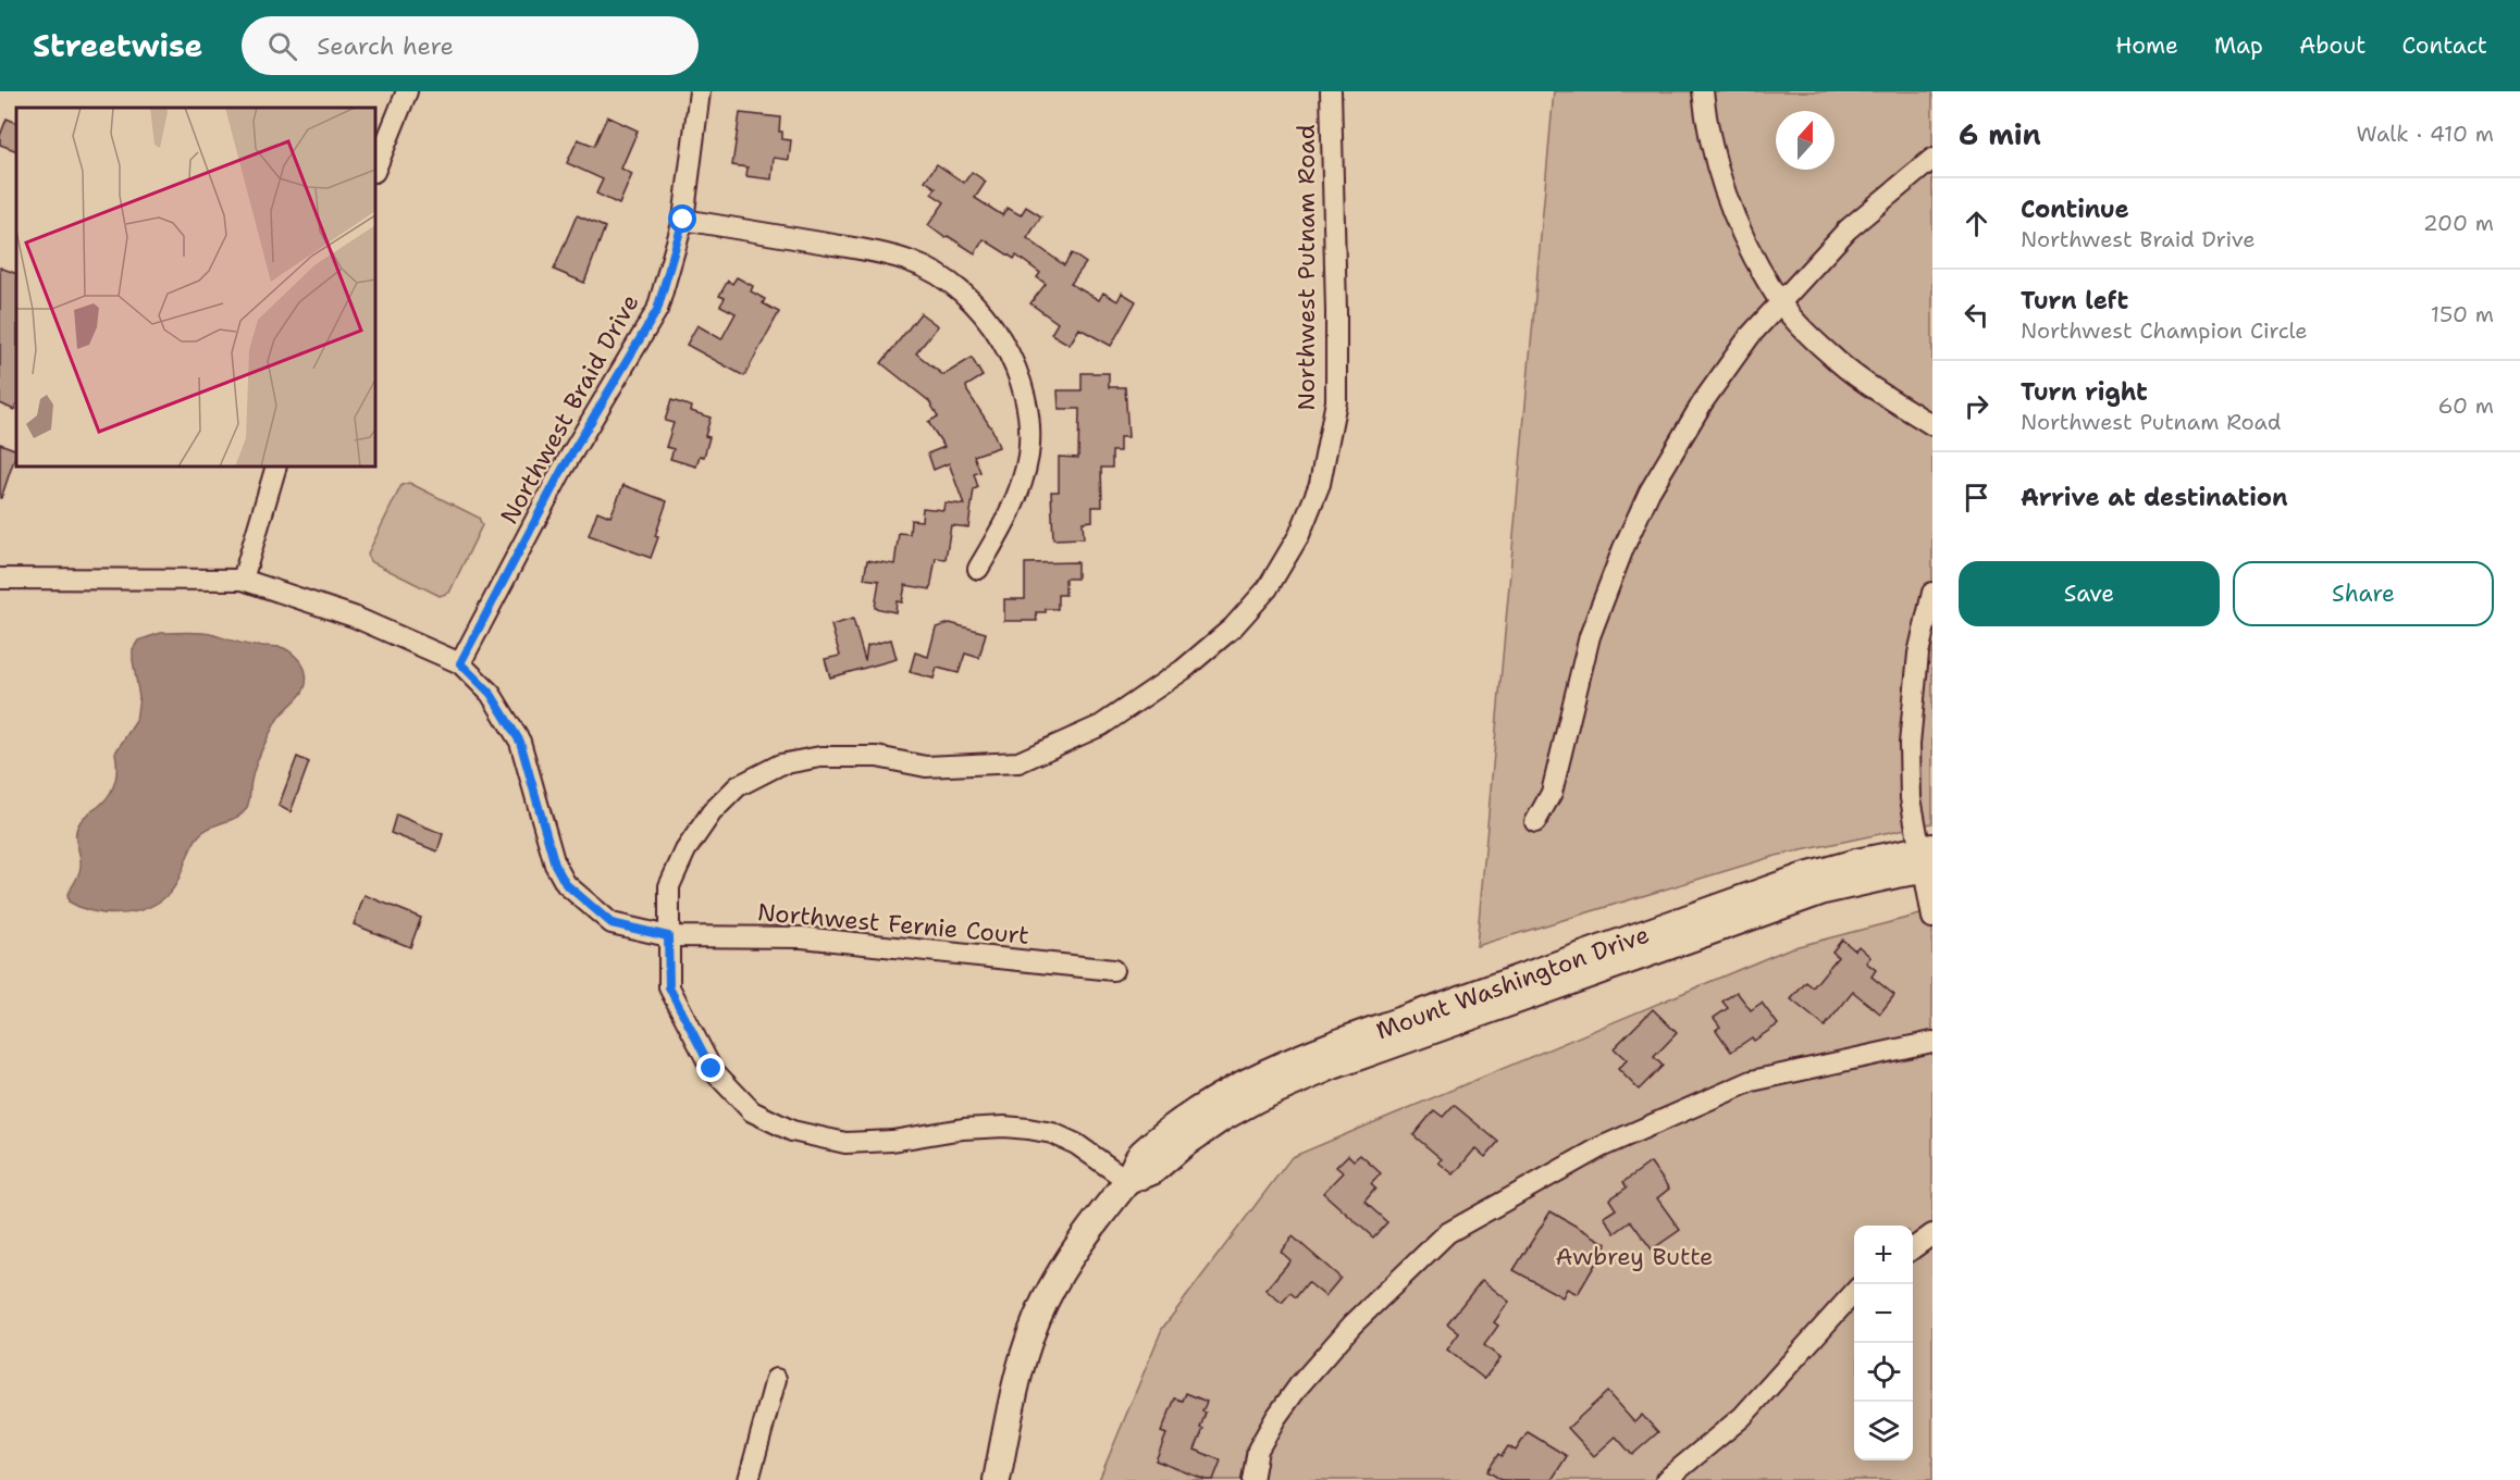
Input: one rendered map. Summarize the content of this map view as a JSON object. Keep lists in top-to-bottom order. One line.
{"streets":{"main road":["Mount Washington Drive"],"street":["Northwest Putnam Road","Northwest Braid Drive","Northwest Fernie Court"]},"crossings":[["Northwest Putnam Road","Northwest Fernie Court"],["Northwest Putnam Road","Mount Washington Drive"],["Northwest Braid Drive","Northwest Fernie Court"]],"parks":["Awbrey Butte"],"north":"top","page":{"header":"Streetwise","search":"Search here","nav":["Home","Map","About","Contact"],"heading":["6 min","Walk · 410 m"],"list":[["Continue","Northwest Braid Drive","200 m"],["Turn left","Northwest Champion Circle","150 m"],["Turn right","Northwest Putnam Road","60 m"],"Arrive at destination"],"buttons":["Save","Share"],"map_buttons":["+","−"]}}
